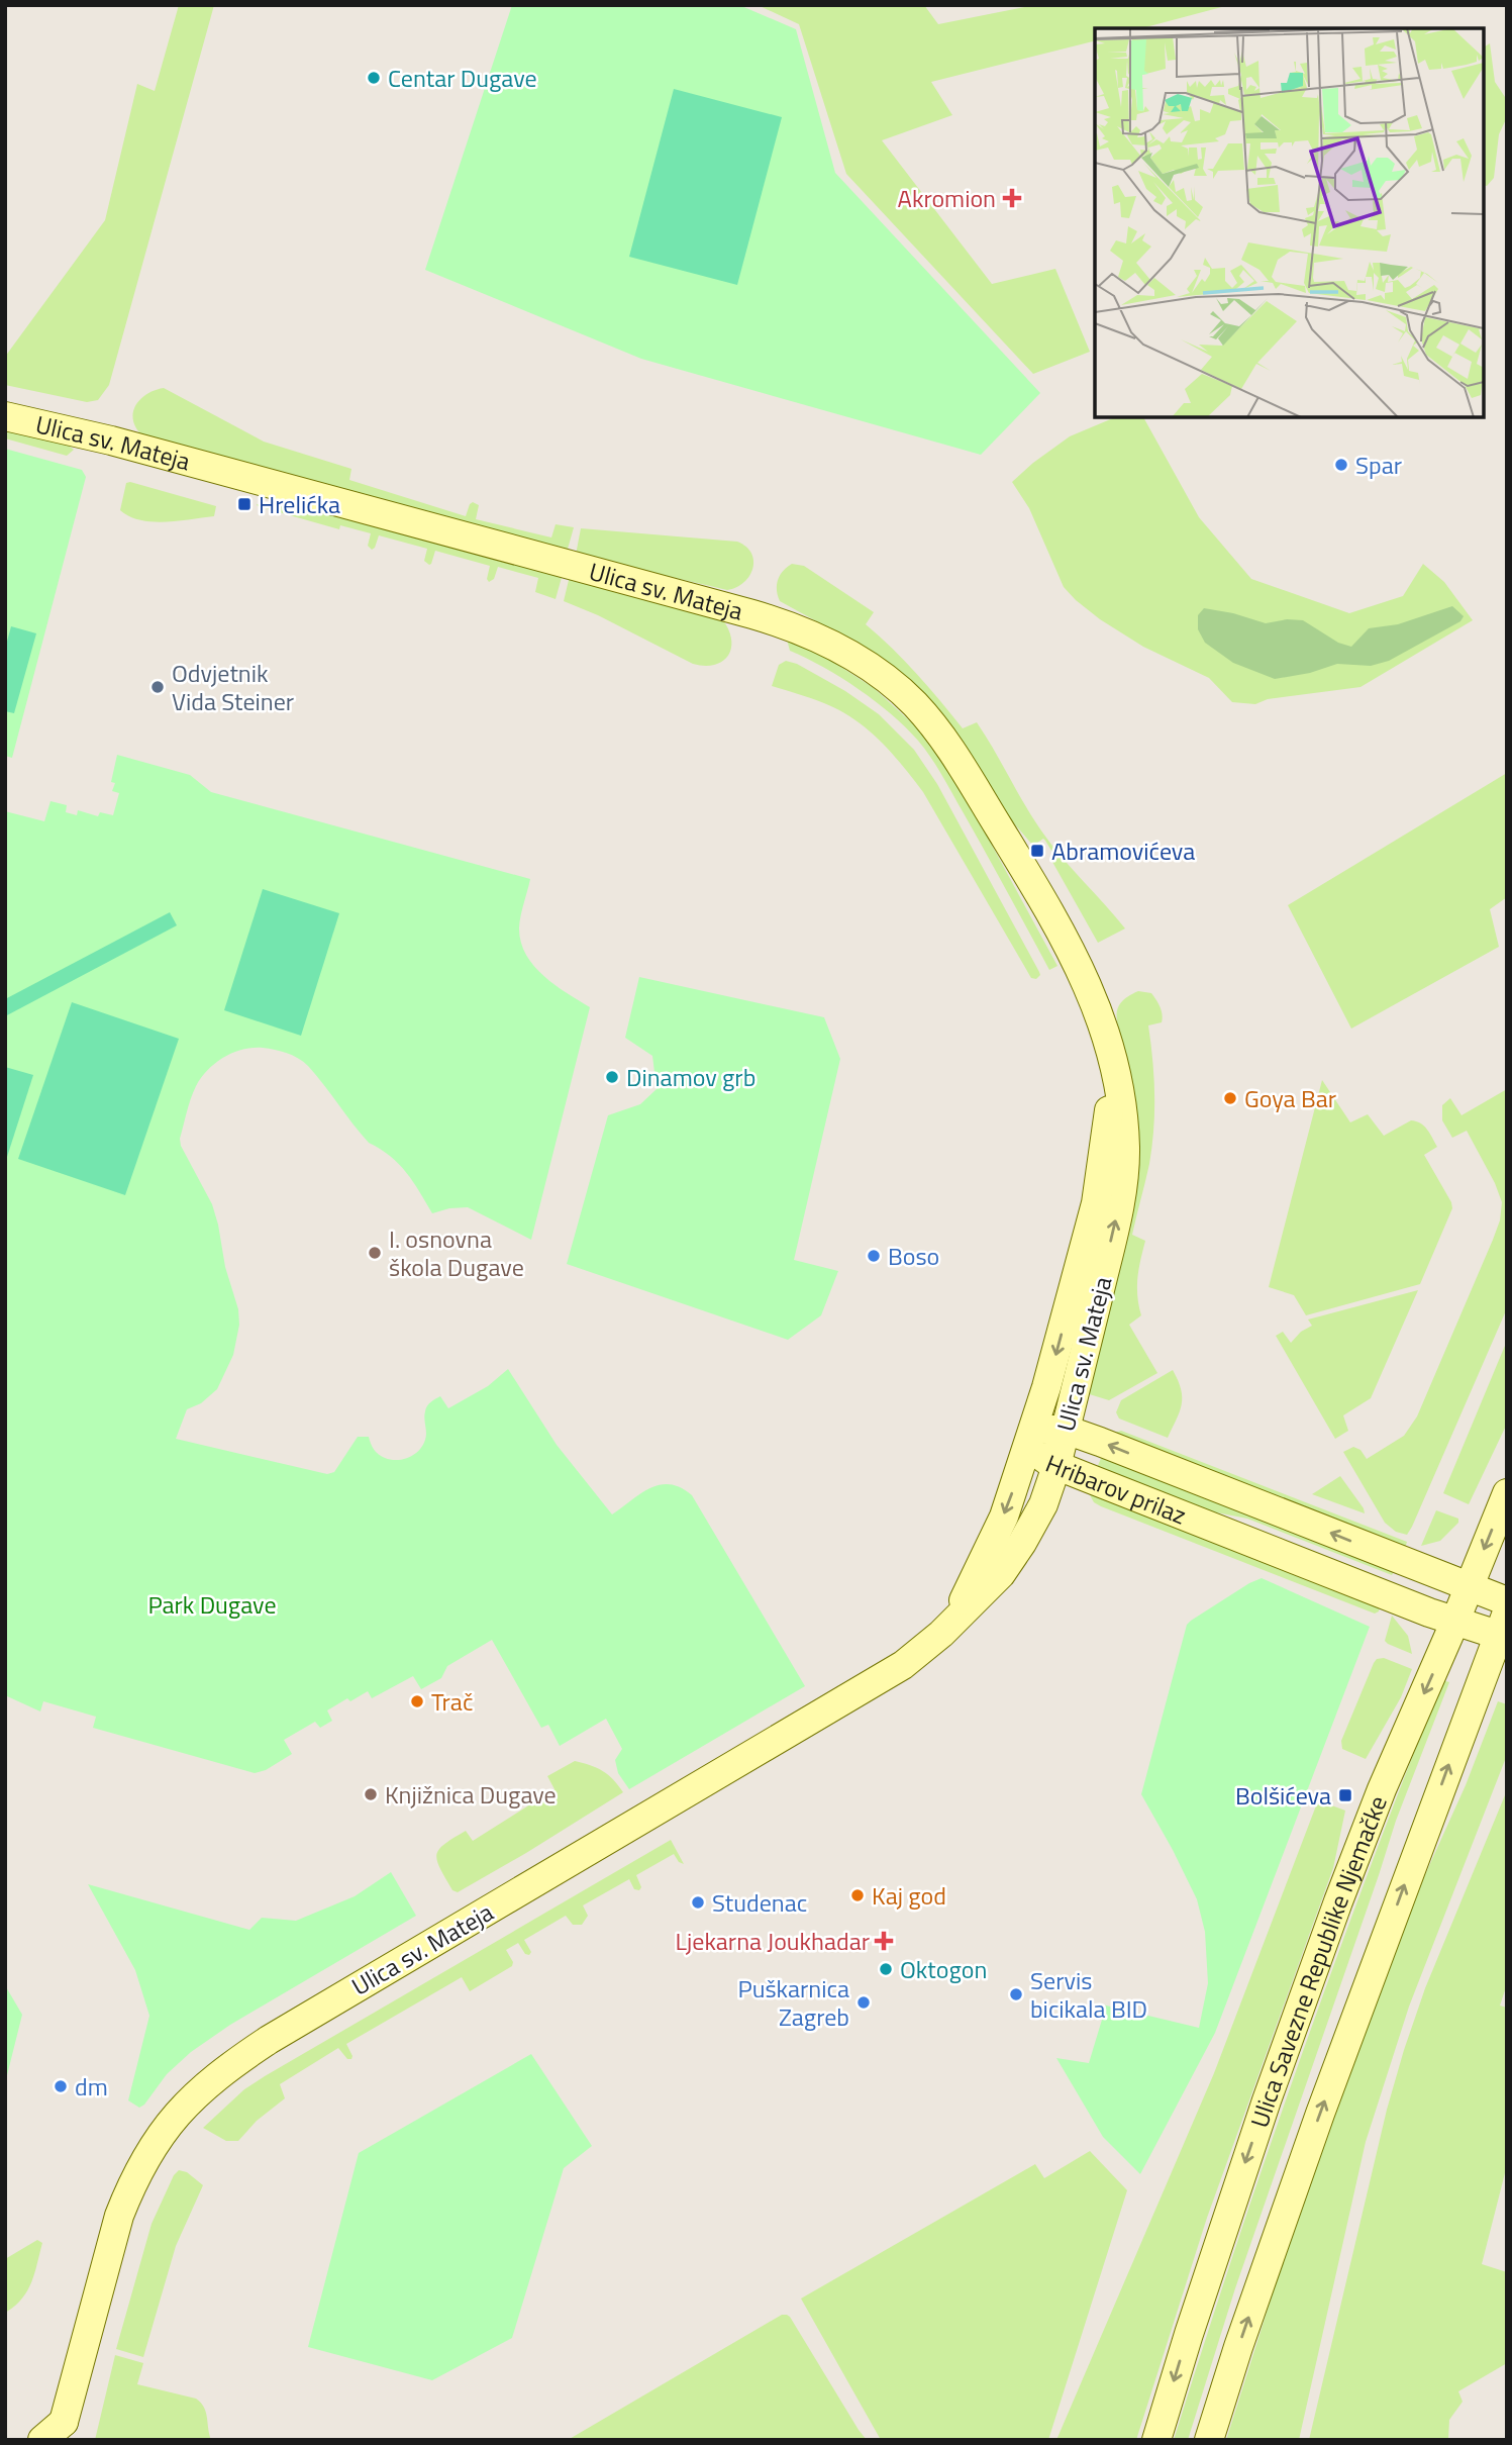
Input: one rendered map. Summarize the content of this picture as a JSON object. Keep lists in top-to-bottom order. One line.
{"streets":{"street":["Ulica sv. Mateja","Hribarov prilaz","Ulica Savezne Republike Njemačke"]},"crossings":[["Ulica sv. Mateja","Hribarov prilaz"],["Hribarov prilaz","Ulica Savezne Republike Njemačke"]],"parks":["Park Dugave"],"places":{"other":["Centar Dugave","Spar","Odvjetnik Vida Steiner","Dinamov grb","Goya Bar","I. osnovna škola Dugave","Boso","Trač","Knjižnica Dugave","Kaj god","Studenac","Oktogon","Servis bicikala BID","Puškarnica Zagreb","dm"],"health":["Akromion","Ljekarna Joukhadar"],"transit":["Hrelićka","Abramovićeva","Bolšićeva"]}}
